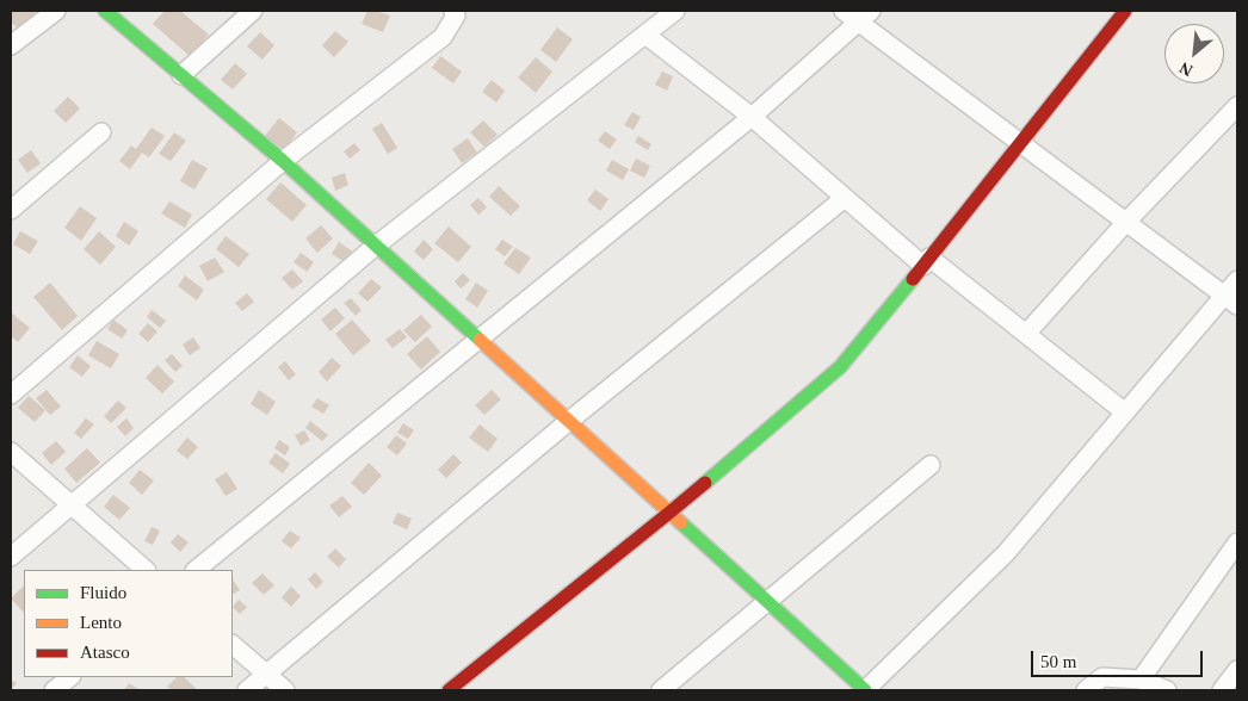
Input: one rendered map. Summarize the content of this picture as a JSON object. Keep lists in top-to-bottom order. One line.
{"legend":["Fluido","Lento","Atasco"],"scale_bar":"50 m","north":"bottom left"}
